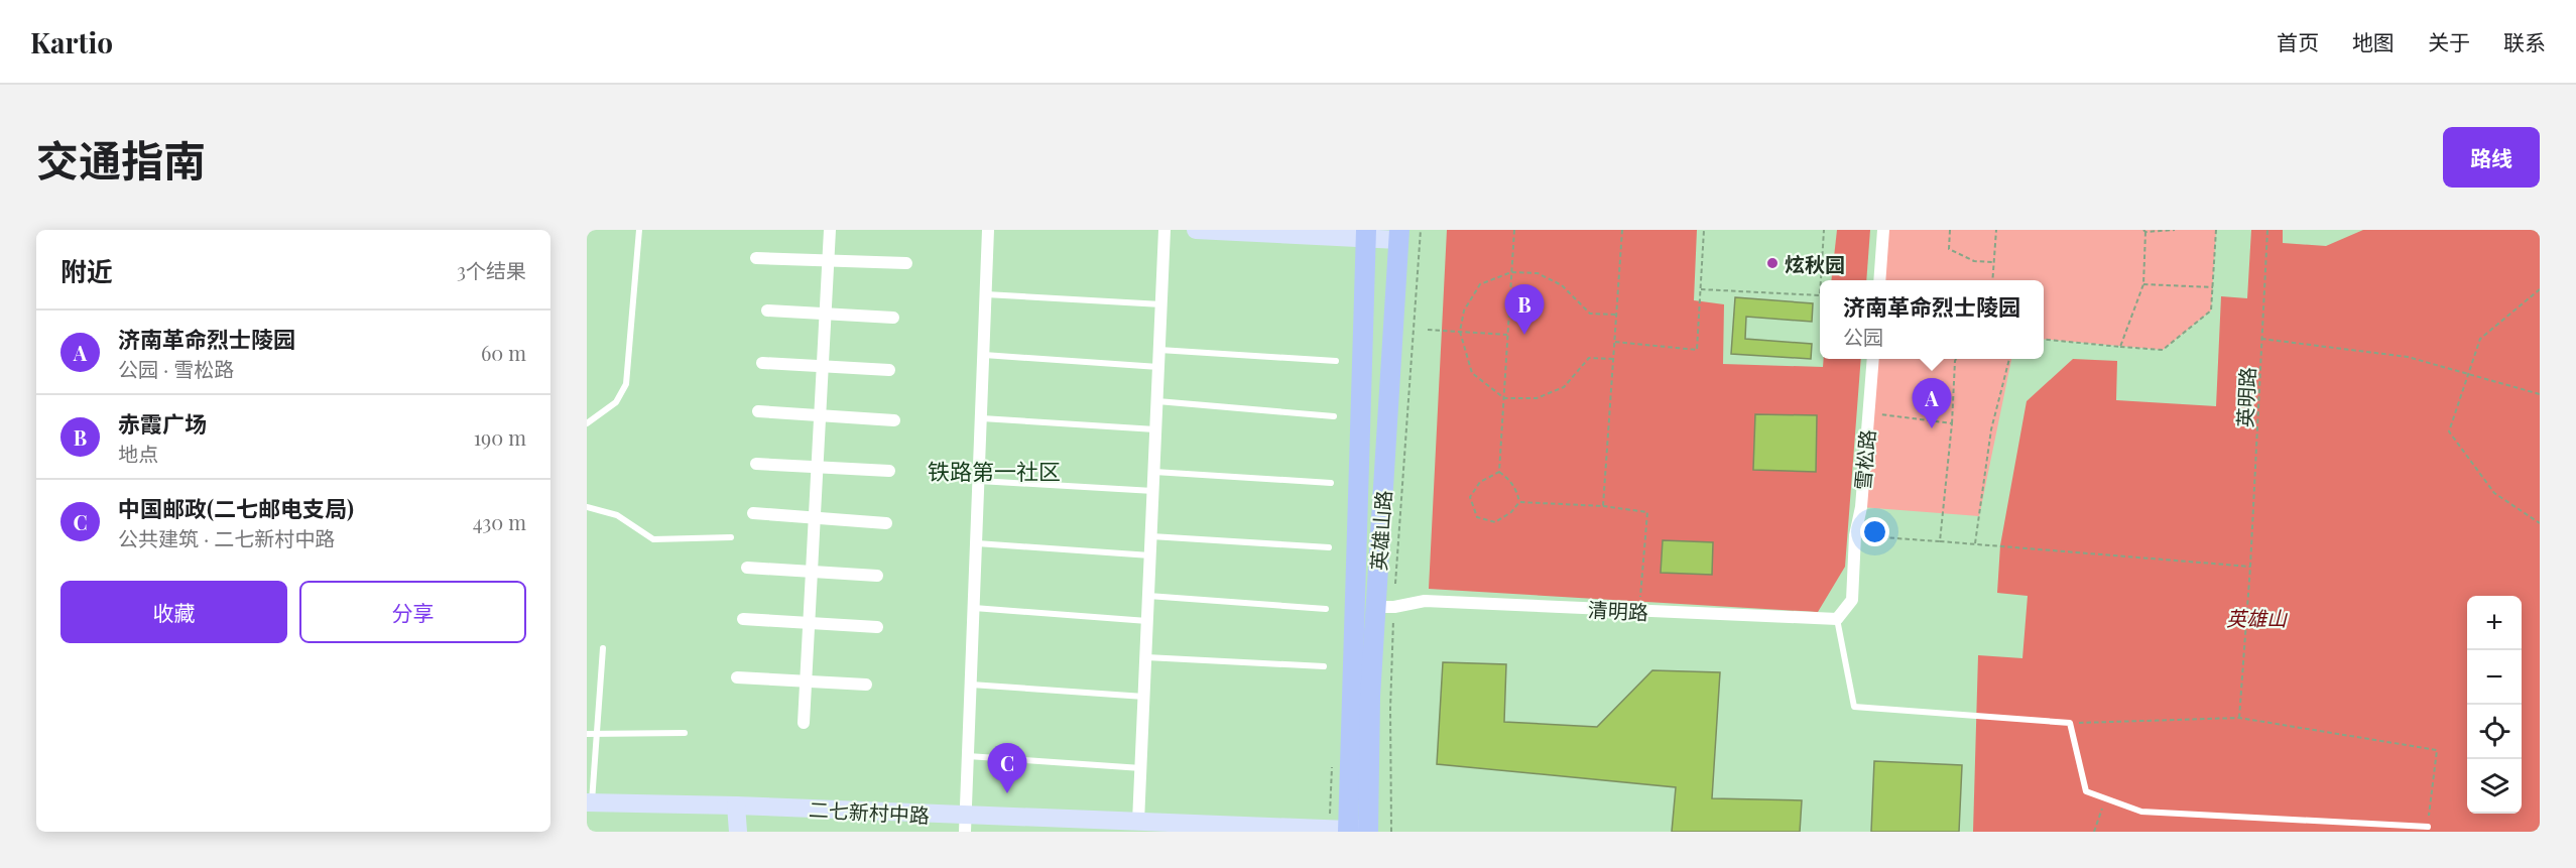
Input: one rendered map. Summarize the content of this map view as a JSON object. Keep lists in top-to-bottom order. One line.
{"streets":{"main road":["英雄山路"],"street":["雪松路","清明路","二七新村中路"],"path":["英明路"]},"crossings":[["雪松路","清明路"],["英雄山路","清明路"],["英雄山路","二七新村中路"]],"districts":["铁路第一社区"],"parks":["英雄山"],"places":["炫秋园"],"page":{"header":"Kartio","nav":["首页","地图","关于","联系"],"title":"交通指南","buttons":["路线",["收藏","分享"]],"heading":["附近","3个结果"],"popup":["济南革命烈士陵园","公园"],"pins":["B","A","C"],"list":[{"mark":"A","name":"济南革命烈士陵园","note":"公园 · 雪松路","value":"60 m"},{"mark":"B","name":"赤霞广场","note":"地点","value":"190 m"},{"mark":"C","name":"中国邮政(二七邮电支局)","note":"公共建筑 · 二七新村中路","value":"430 m"}],"map_buttons":["+","−"]}}
